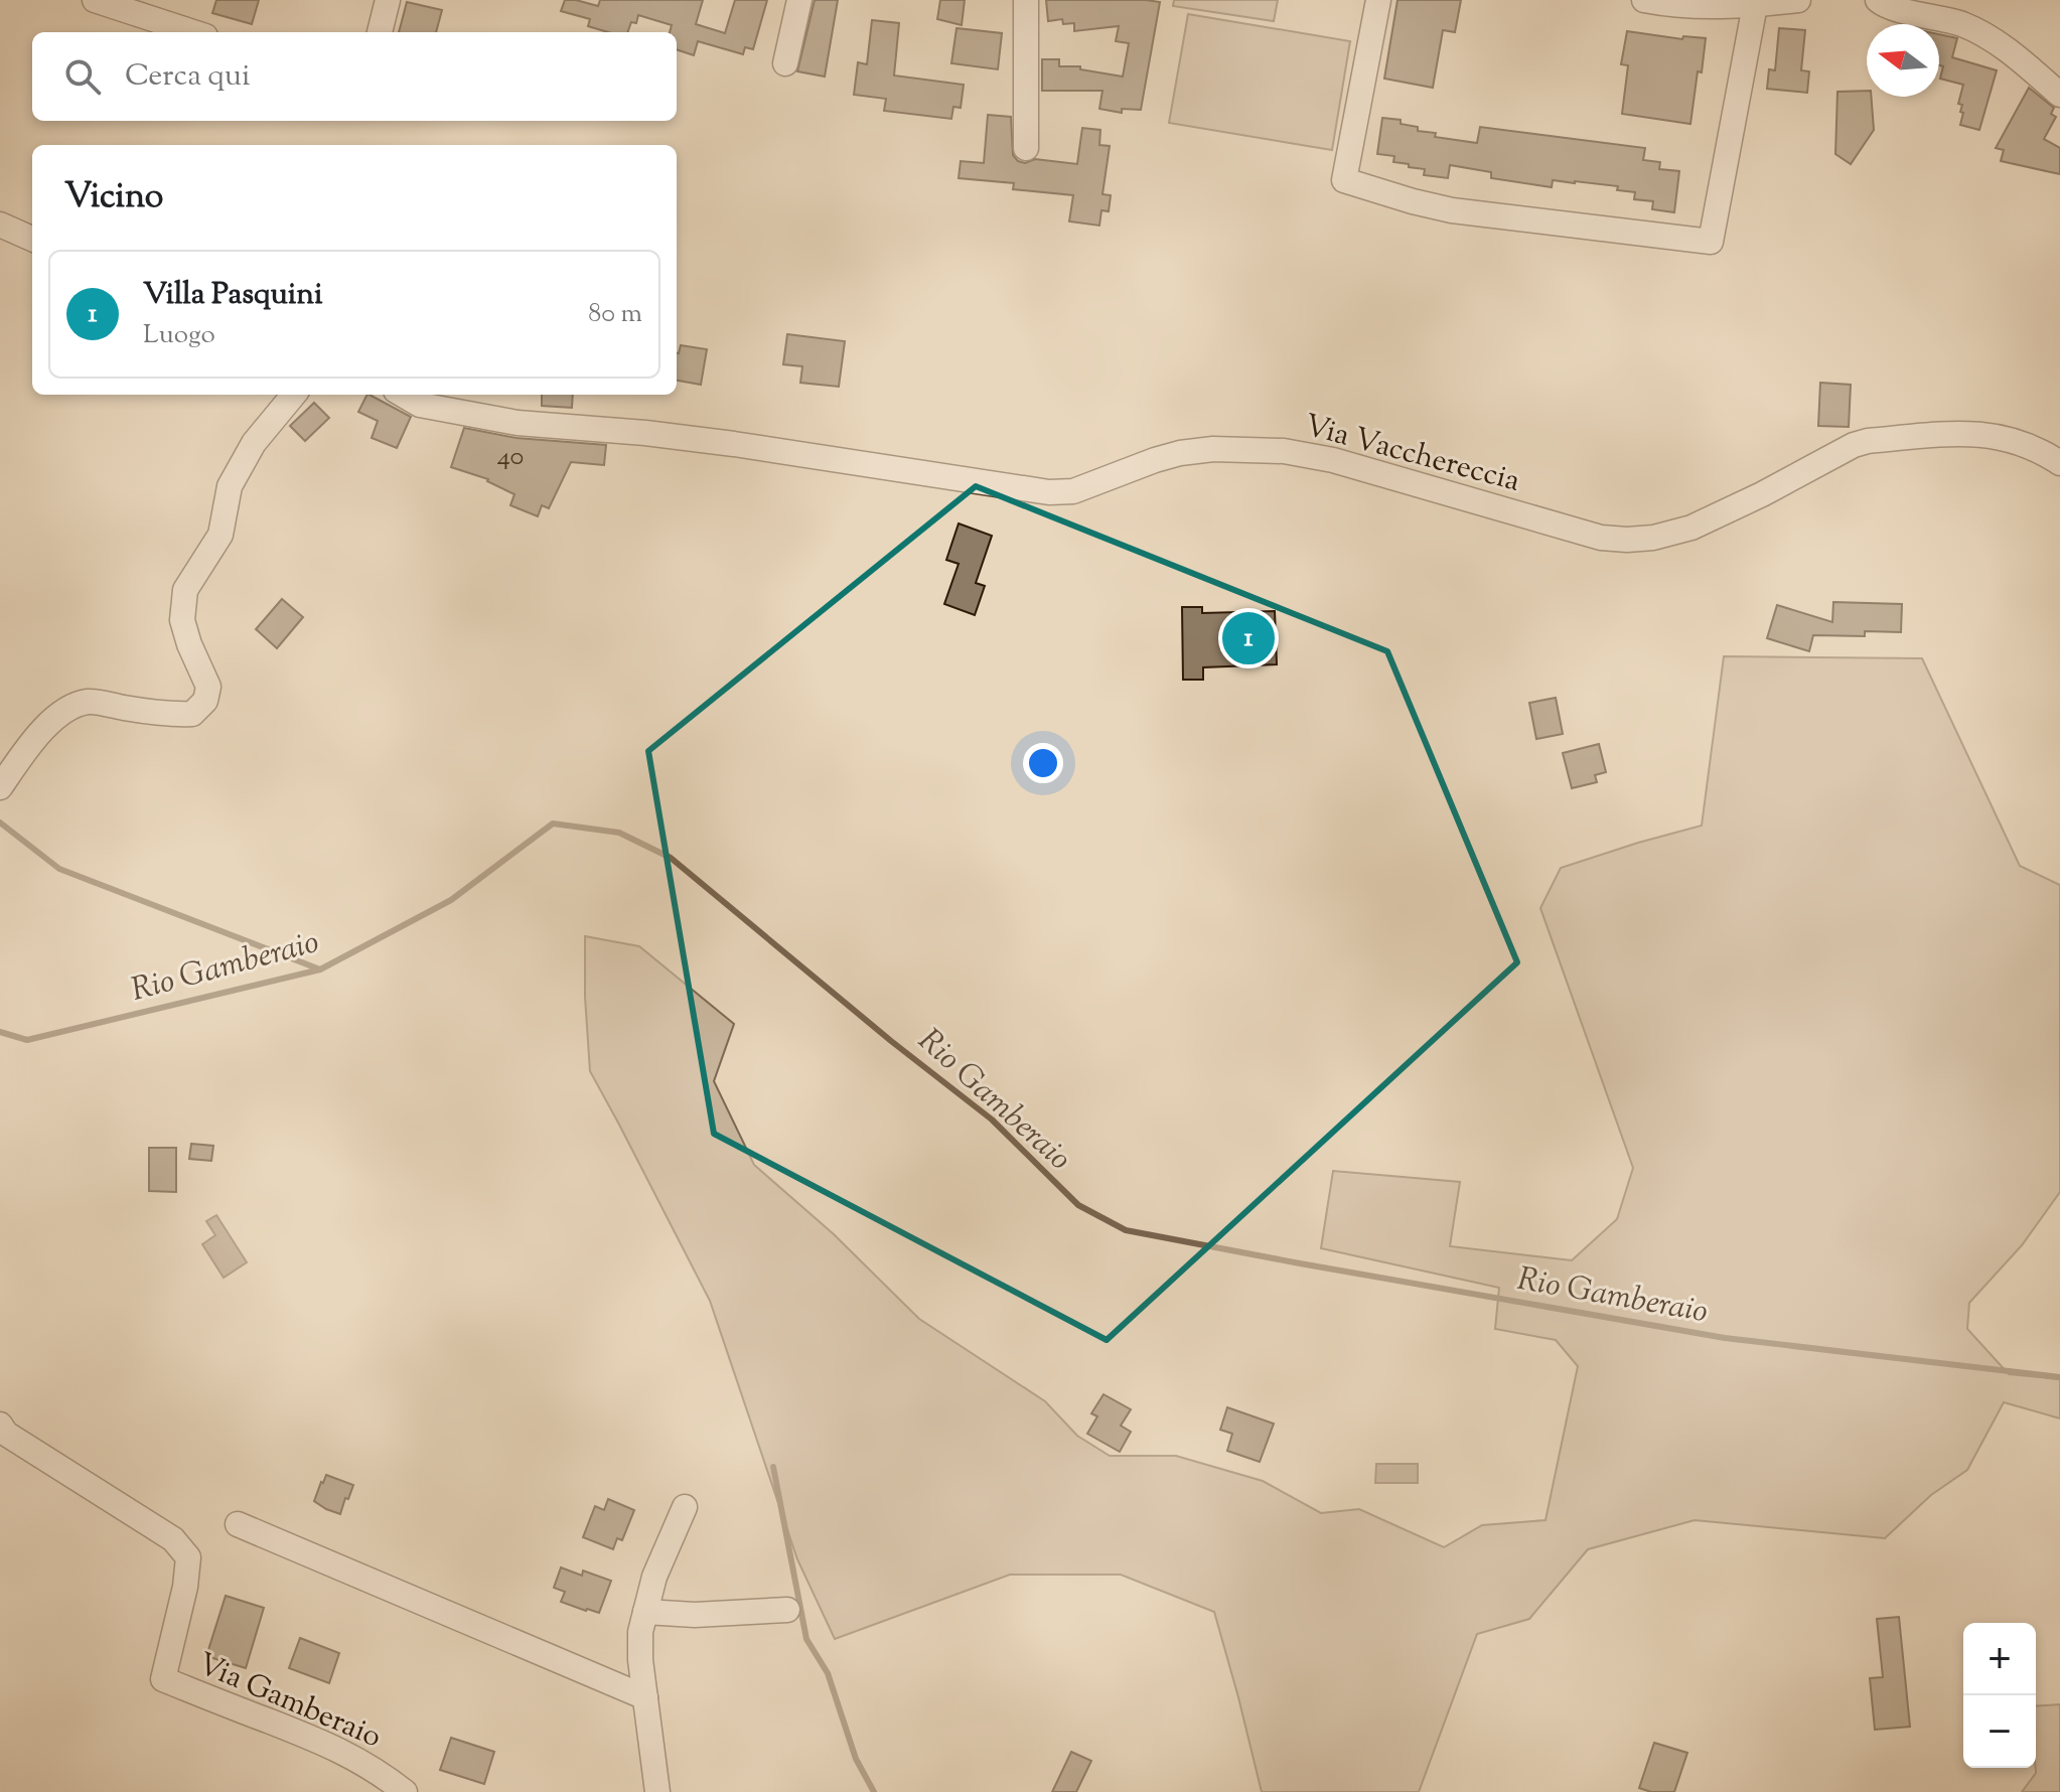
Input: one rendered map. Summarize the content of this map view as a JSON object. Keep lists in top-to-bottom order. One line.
{"streets":{"street":["Via Vacchereccia","Via Gamberaio"]},"water":["Rio Gamberaio"],"house_numbers":["40"],"north":"left","page":{"search":"Cerca qui","heading":"Vicino","list":[{"mark":"1","name":"Villa Pasquini","note":"Luogo","value":"80 m"}],"pins":"1","map_buttons":["+","−"]}}
